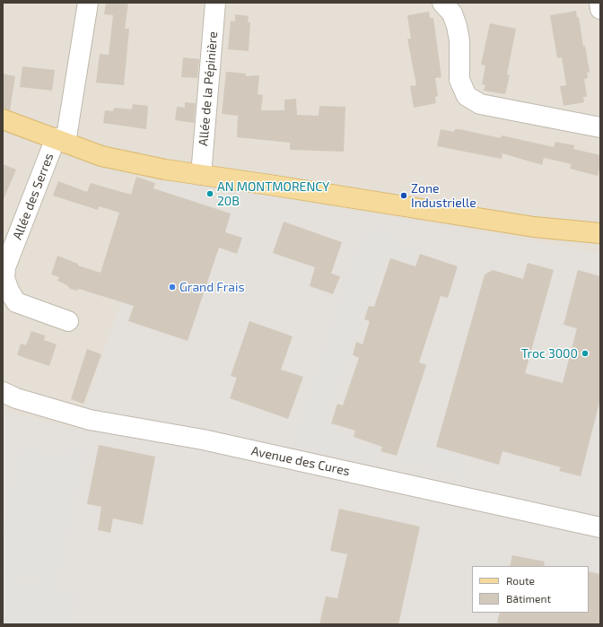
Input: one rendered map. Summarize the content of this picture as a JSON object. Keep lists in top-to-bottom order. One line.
{"streets":{"street":["Allée de la Pépinière","Allée des Serres","Avenue des Cures"]},"places":["AN MONTMORENCY 20B","Zone Industrielle","Grand Frais","Troc 3000"],"legend":["Route","Bâtiment"]}
